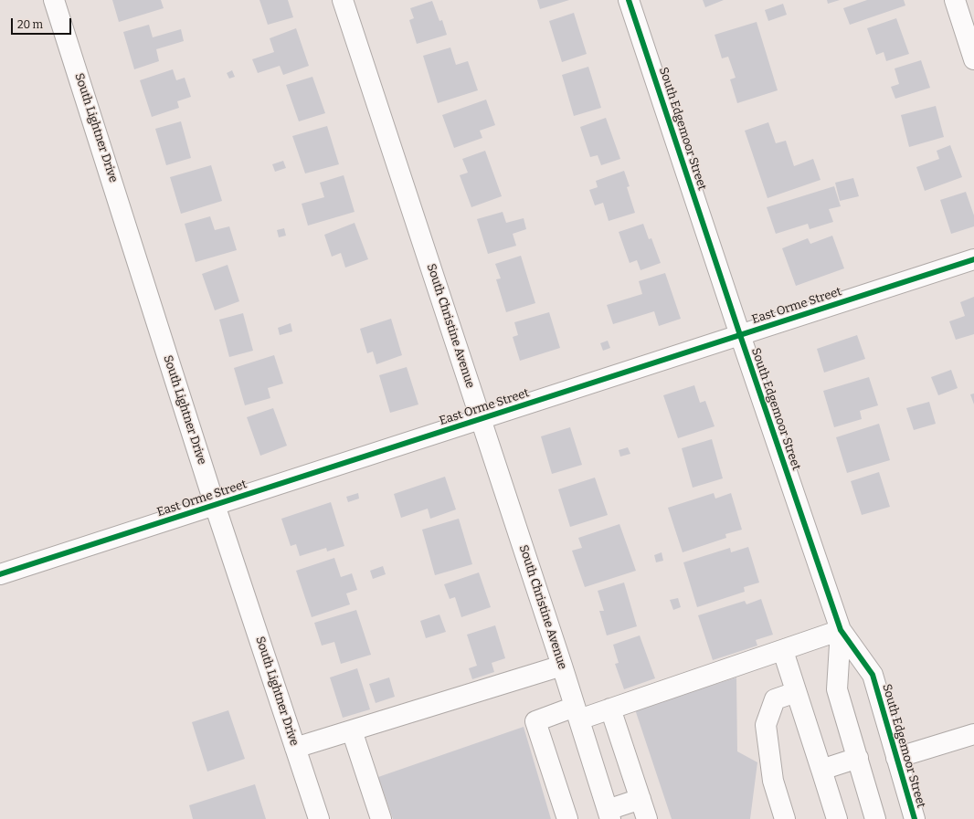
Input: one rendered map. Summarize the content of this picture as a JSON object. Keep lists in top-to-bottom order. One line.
{"streets":{"street":["South Lightner Drive","South Edgemoor Street","East Orme Street","South Christine Avenue"]},"crossings":[["South Lightner Drive","East Orme Street"],["South Edgemoor Street","East Orme Street"],["East Orme Street","South Christine Avenue"]],"scale_bar":"20 m"}
